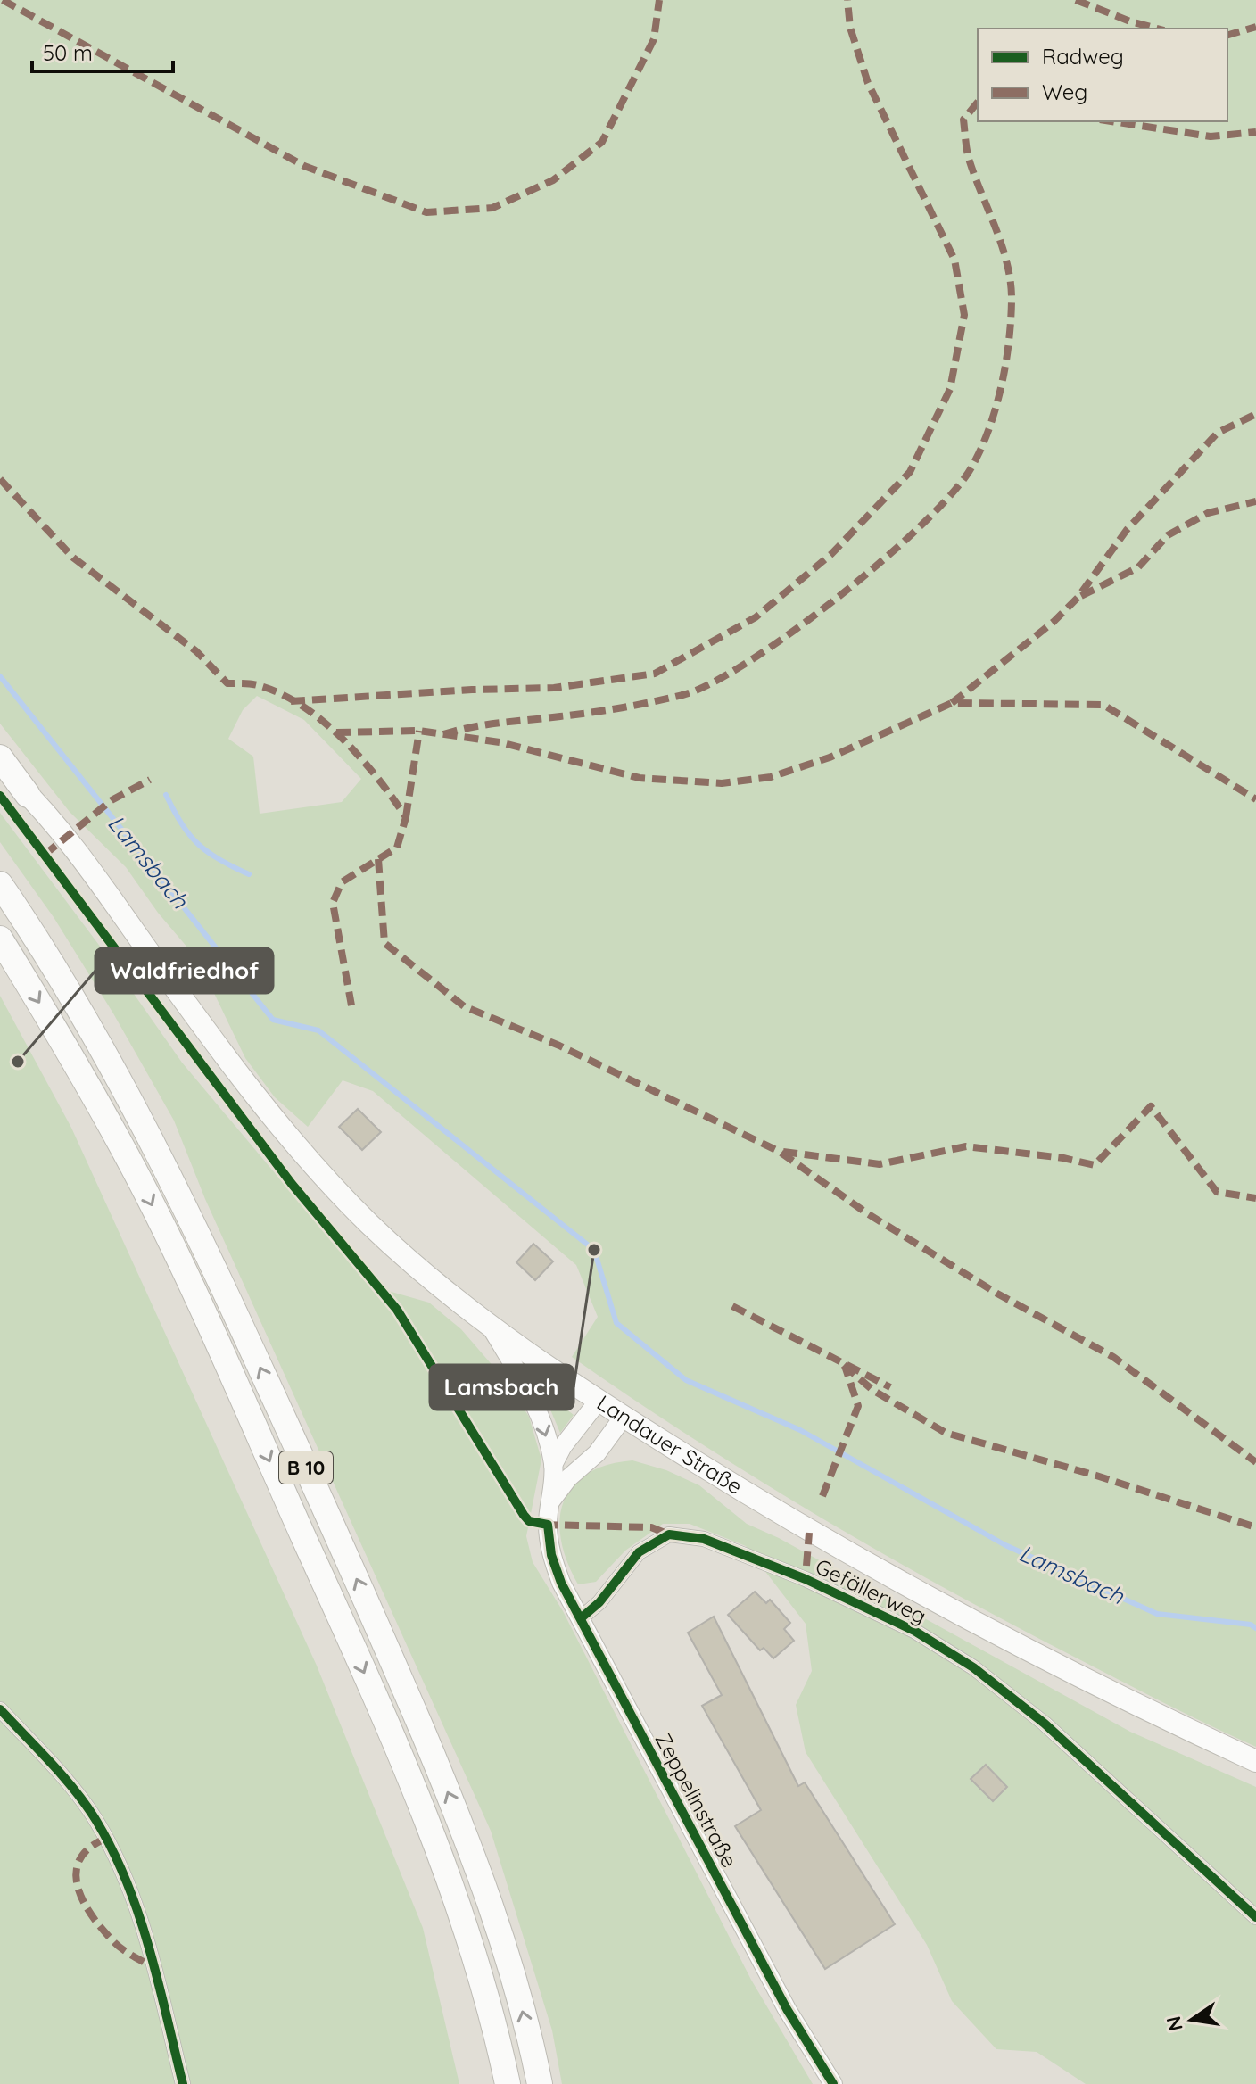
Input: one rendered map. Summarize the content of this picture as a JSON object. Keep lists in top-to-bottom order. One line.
{"streets":{"highway":["B 10"],"main road":["Landauer Straße"],"street":["Gefällerweg","Zeppelinstraße"]},"crossings":[["Gefällerweg","Zeppelinstraße"]],"water":["Lamsbach"],"places":["Waldfriedhof","Lamsbach"],"legend":["Radweg","Weg"],"scale_bar":"50 m","north":"left"}
